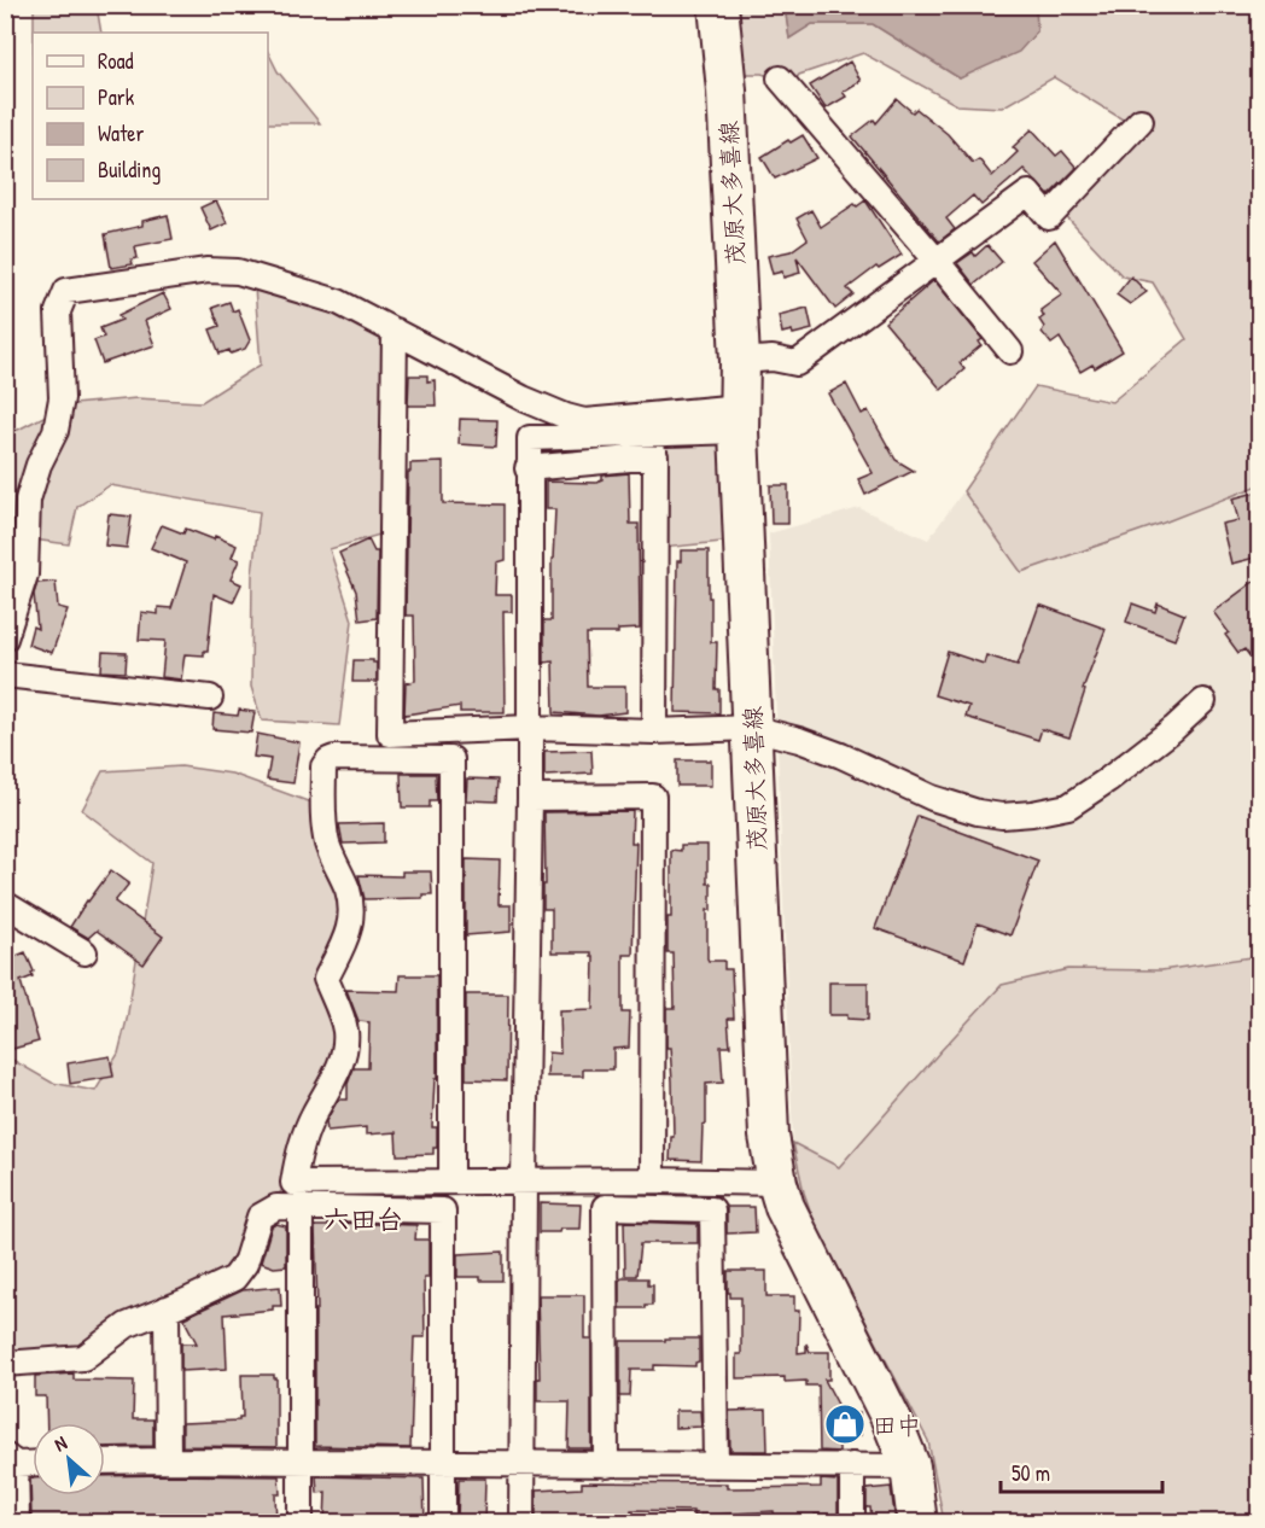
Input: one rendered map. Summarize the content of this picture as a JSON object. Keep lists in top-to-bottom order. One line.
{"streets":{"main road":["茂原大多喜線"]},"districts":["六田台"],"places":{"shop":["田中"]},"legend":["Road","Park","Water","Building"],"scale_bar":"50 m","north":"top left"}
